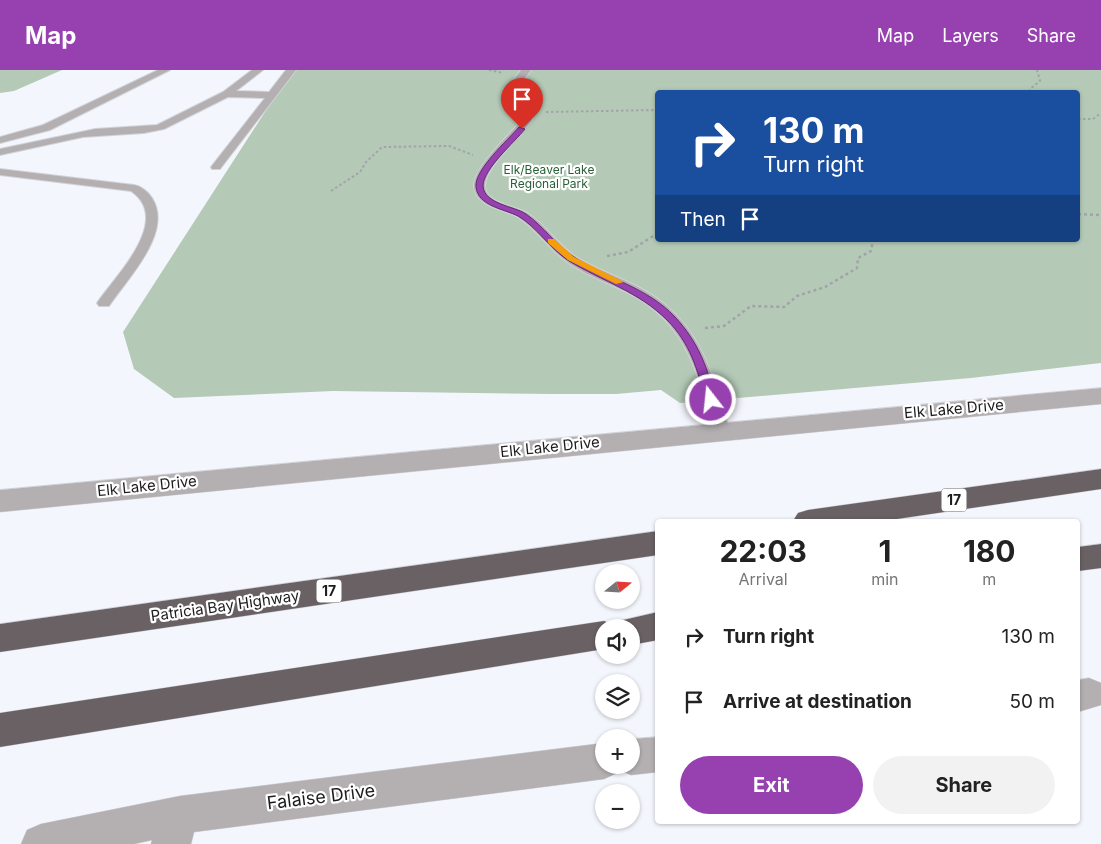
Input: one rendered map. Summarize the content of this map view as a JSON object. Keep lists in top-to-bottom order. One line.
{"streets":{"highway":["17","Patricia Bay Highway"],"street":["Elk Lake Drive","Falaise Drive"]},"parks":["Elk/Beaver Lake Regional Park"],"north":"right","page":{"header":"Map","nav":["Map","Layers","Share"],"turn":["130 m","Turn right"],"then":"Then","eta":["22:03","Arrival","1","min","180","m"],"map_buttons":["+","−"],"list":[{"name":"Turn right","value":"130 m"},{"name":"Arrive at destination","value":"50 m"}],"buttons":["Exit","Share"]}}
